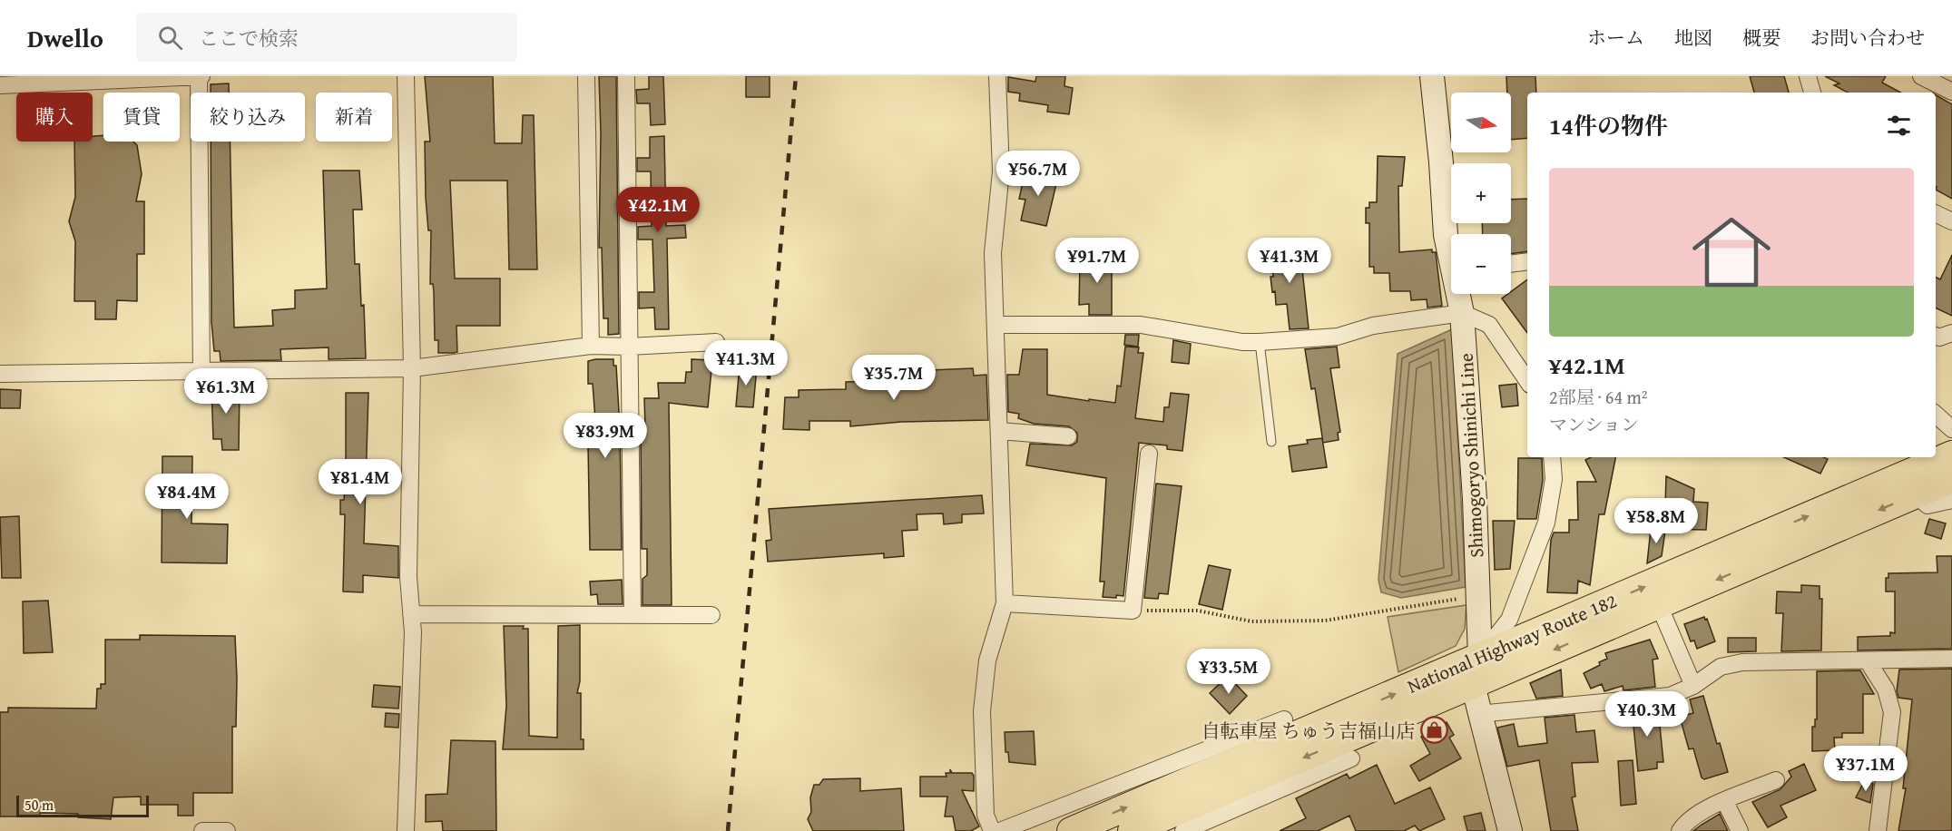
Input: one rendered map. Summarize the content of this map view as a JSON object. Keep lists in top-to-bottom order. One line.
{"streets":{"highway":["National Highway Route 182"],"main road":["Shimogoryo Shinichi Line"]},"crossings":[["Shimogoryo Shinichi Line","National Highway Route 182"]],"places":{"shop":["自転車屋 ちゅう吉福山店"]},"scale_bar":"50 m","north":"right","page":{"header":"Dwello","search":"ここで検索","nav":["ホーム","地図","概要","お問い合わせ"],"map_buttons":["+","−"],"chip":["購入","賃貸","絞り込み","新着"],"heading":"14件の物件","price":["¥56.7M","¥42.1M","¥91.7M","¥41.3M","¥41.3M","¥35.7M","¥61.3M","¥83.9M","¥81.4M","¥84.4M","¥58.8M","¥33.5M","¥40.3M","¥37.1M"],"list":[{"name":"¥42.1M","note":"2部屋 · 64 m² · マンション"}],"scale":"50 m"}}
